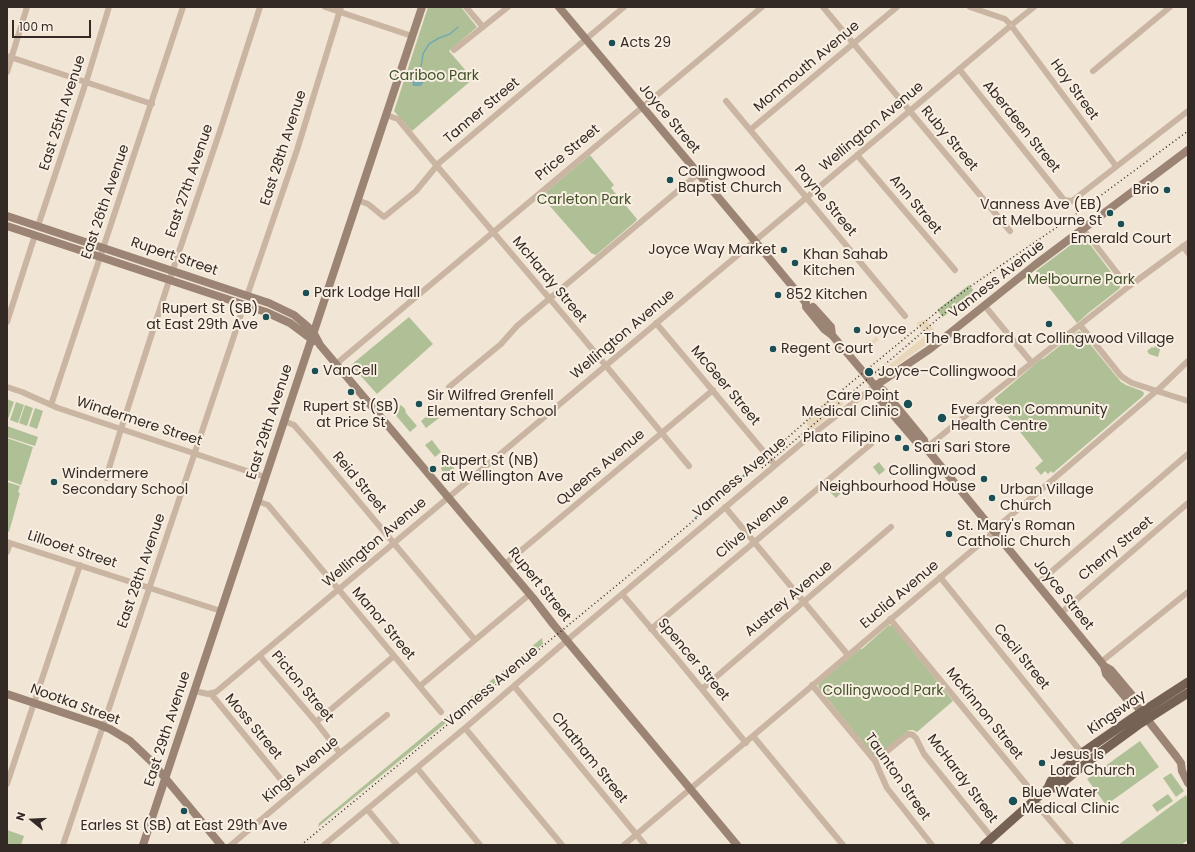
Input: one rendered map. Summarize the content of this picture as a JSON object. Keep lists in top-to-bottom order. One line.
{"streets":{"main road":["Kingsway"],"street":["Monmouth Avenue","Hoy Street","Tanner Street","East 25th Avenue","Joyce Street","Wellington Avenue","Aberdeen Street","Ruby Street","East 28th Avenue","Price Street","East 27th Avenue","Payne Street","East 26th Avenue","Ann Street","Rupert Street","McHardy Street","Vanness Avenue","McGeer Street","Windermere Street","East 29th Avenue","Queens Avenue","Reid Street","Clive Avenue","Cherry Street","Lillooet Street","Euclid Avenue","Austrey Avenue","Manor Street","Cecil Street","Spencer Street","Picton Street","Nootka Street","McKinnon Street","Moss Street","Chatham Street","Kings Avenue","Taunton Street"]},"crossings":[["Monmouth Avenue","Ruby Street"],["Monmouth Avenue","Payne Street"],["Hoy Street","Wellington Avenue"],["Hoy Street","Aberdeen Street"],["Tanner Street","Joyce Street"],["Tanner Street","McHardy Street"],["Tanner Street","East 29th Avenue"],["East 25th Avenue","Rupert Street"],["Joyce Street","Wellington Avenue"],["Joyce Street","Price Street"],["Joyce Street","Vanness Avenue"],["Joyce Street","Cherry Street"],["Joyce Street","Euclid Avenue"],["Joyce Street","Kingsway"],["Wellington Avenue","Aberdeen Street"],["Wellington Avenue","Ruby Street"],["Wellington Avenue","Payne Street"],["Wellington Avenue","Ann Street"],["Wellington Avenue","Rupert Street"],["Wellington Avenue","McHardy Street"],["Wellington Avenue","McGeer Street"],["Wellington Avenue","Reid Street"],["Wellington Avenue","Manor Street"],["Wellington Avenue","Picton Street"],["Wellington Avenue","Moss Street"],["East 28th Avenue","Rupert Street"],["East 28th Avenue","Windermere Street"],["East 28th Avenue","Lillooet Street"],["East 28th Avenue","Nootka Street"],["Price Street","Rupert Street"],["Price Street","McHardy Street"],["East 27th Avenue","Rupert Street"],["East 27th Avenue","Windermere Street"],["East 26th Avenue","Rupert Street"],["East 26th Avenue","Windermere Street"],["Rupert Street","Vanness Avenue"],["Rupert Street","East 29th Avenue"],["Rupert Street","Queens Avenue"],["Rupert Street","Euclid Avenue"],["McHardy Street","East 29th Avenue"],["McHardy Street","Queens Avenue"],["McHardy Street","Kingsway"],["McHardy Street","Taunton Street"],["Vanness Avenue","McGeer Street"],["Vanness Avenue","Spencer Street"],["Vanness Avenue","Chatham Street"],["McGeer Street","Queens Avenue"],["Windermere Street","East 29th Avenue"],["East 29th Avenue","Reid Street"],["East 29th Avenue","Lillooet Street"],["East 29th Avenue","Manor Street"],["East 29th Avenue","Nootka Street"],["Clive Avenue","Spencer Street"],["Euclid Avenue","Cecil Street"],["Euclid Avenue","Spencer Street"],["Euclid Avenue","McKinnon Street"],["Euclid Avenue","Chatham Street"],["Euclid Avenue","Taunton Street"],["Austrey Avenue","Spencer Street"],["Cecil Street","Kingsway"],["Picton Street","Kings Avenue"],["Kingsway","McKinnon Street"],["Moss Street","Kings Avenue"]],"parks":["Cariboo Park","Carleton Park","Melbourne Park","Collingwood Park"],"places":["Acts 29","Collingwood Baptist Church","Brio","Vanness Ave (EB) at Melbourne St","Emerald Court","Joyce Way Market","Khan Sahab Kitchen","Park Lodge Hall","852 Kitchen","Rupert St (SB) at East 29th Ave","The Bradford at Collingwood Village","Joyce","Regent Court","VanCell","Joyce–Collingwood","Rupert St (SB) at Price St","Sir Wilfred Grenfell Elementary School","Care Point Medical Clinic","Evergreen Community Health Centre","Plato Filipino","Sari Sari Store","Rupert St (NB) at Wellington Ave","Collingwood Neighbourhood House","Windermere Secondary School","Urban Village Church","St. Mary's Roman Catholic Church","Jesus Is Lord Church","Blue Water Medical Clinic","Earles St (SB) at East 29th Ave"],"scale_bar":"100 m","north":"left"}
